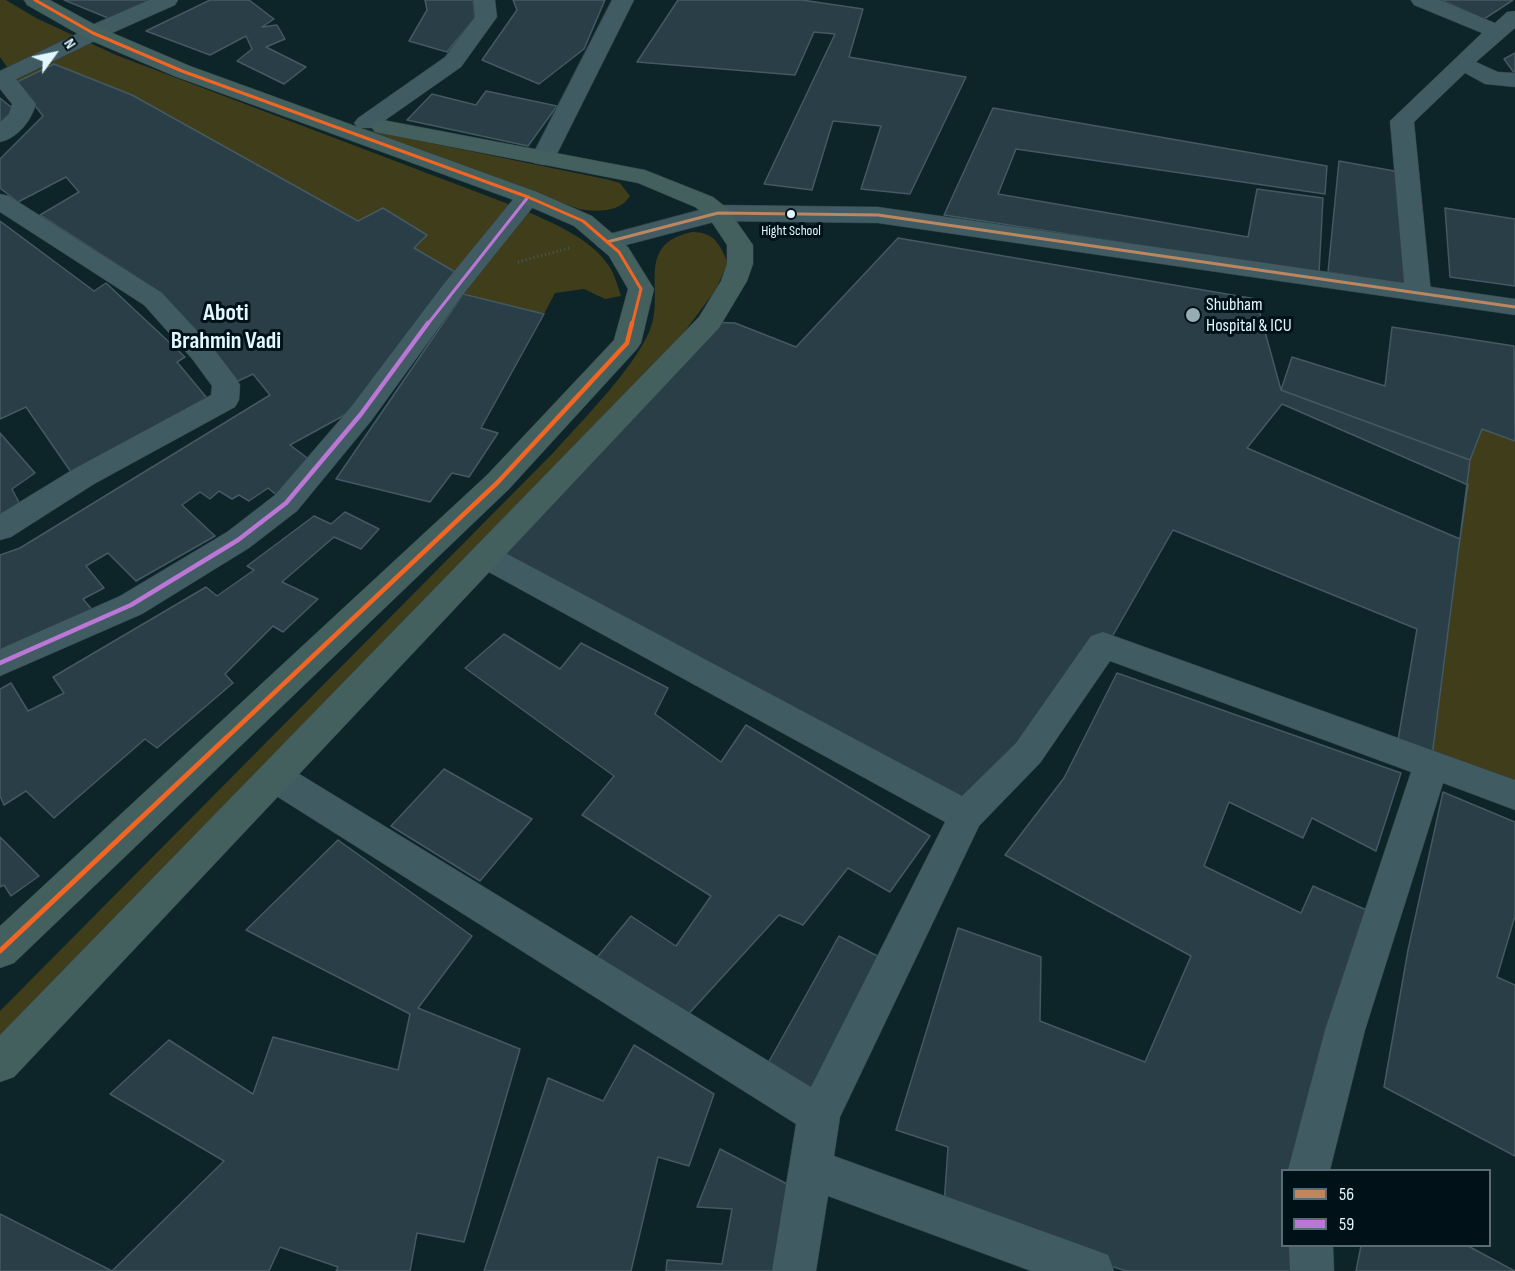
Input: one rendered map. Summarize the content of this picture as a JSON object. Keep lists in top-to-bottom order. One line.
{"districts":["Aboti Brahmin Vadi"],"places":["Hight School","Shubham Hospital & ICU"],"lines":["transit line 59","transit line 56"],"legend":["56","59"],"north":"top right"}
